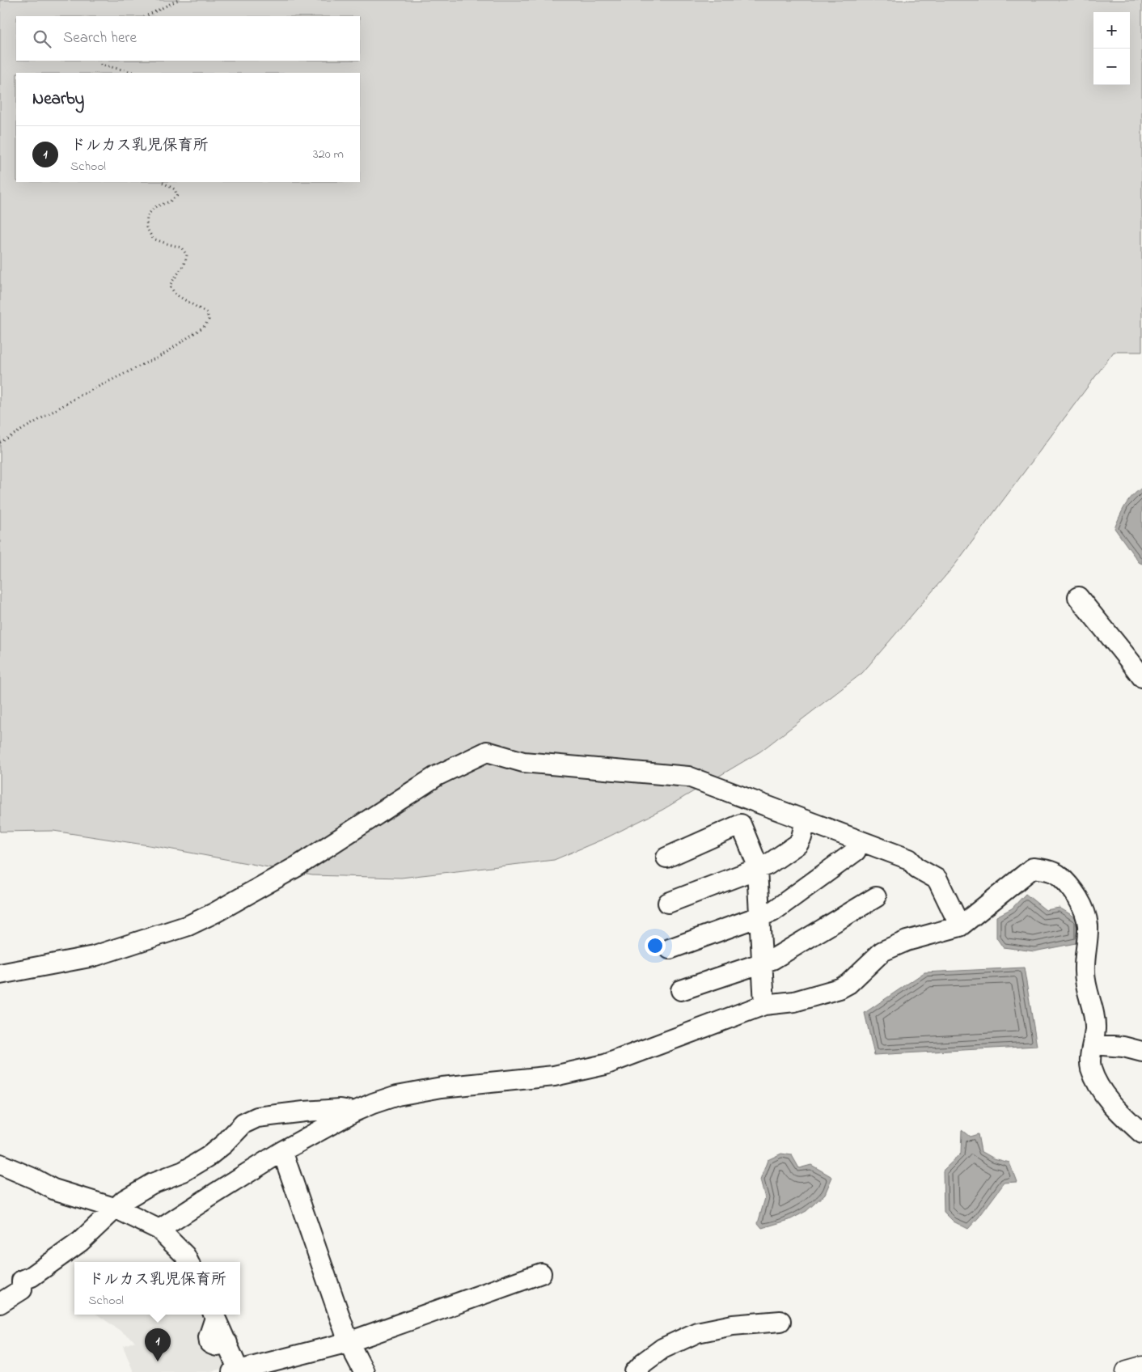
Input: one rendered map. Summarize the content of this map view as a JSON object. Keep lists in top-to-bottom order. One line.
{"page":{"map_buttons":["+","−"],"search":"Search here","heading":"Nearby","list":[{"mark":"1","name":"ドルカス乳児保育所","note":"School","value":"320 m"}],"popup":["ドルカス乳児保育所","School"],"pins":"1"}}
